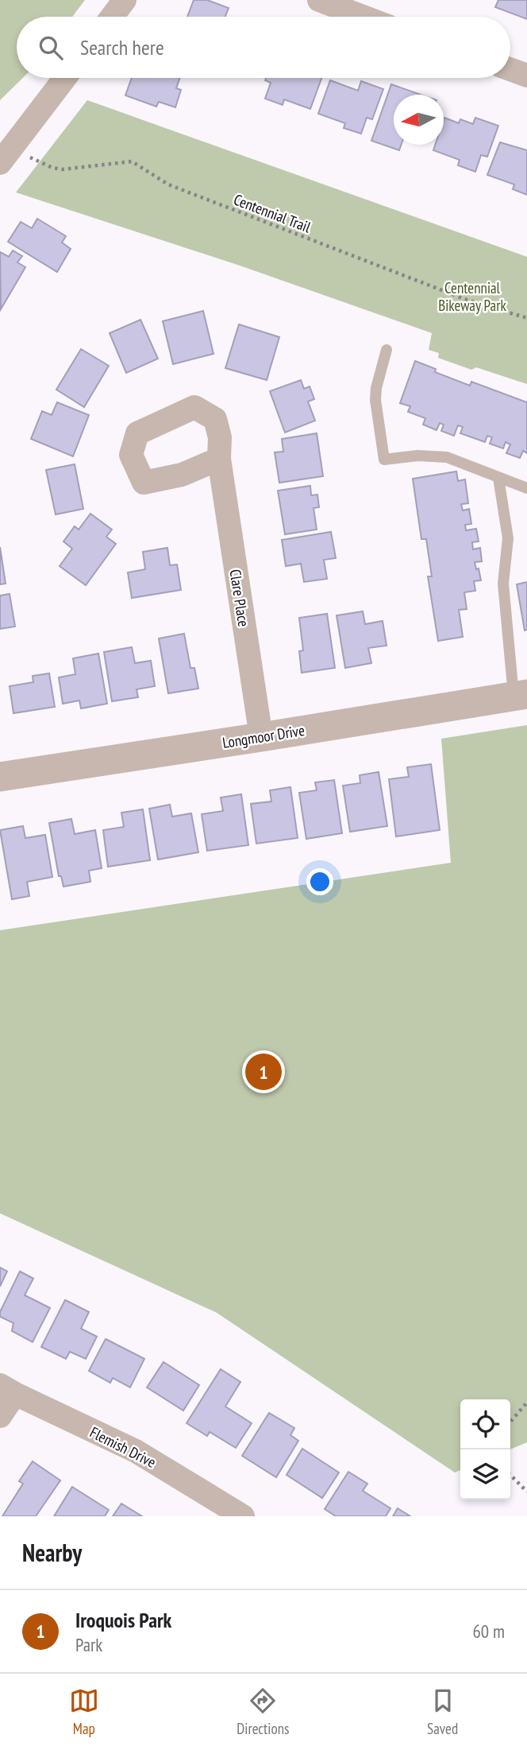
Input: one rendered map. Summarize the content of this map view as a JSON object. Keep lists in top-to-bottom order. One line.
{"streets":{"street":["Clare Place","Longmoor Drive","Flemish Drive"],"path":["Centennial Trail"]},"crossings":[["Clare Place","Longmoor Drive"]],"parks":["Centennial Bikeway Park"],"north":"left","page":{"search":"Search here","pins":"1","heading":"Nearby","list":[{"mark":"1","name":"Iroquois Park","note":"Park","value":"60 m"}],"nav":["Map","Directions","Saved"]}}
